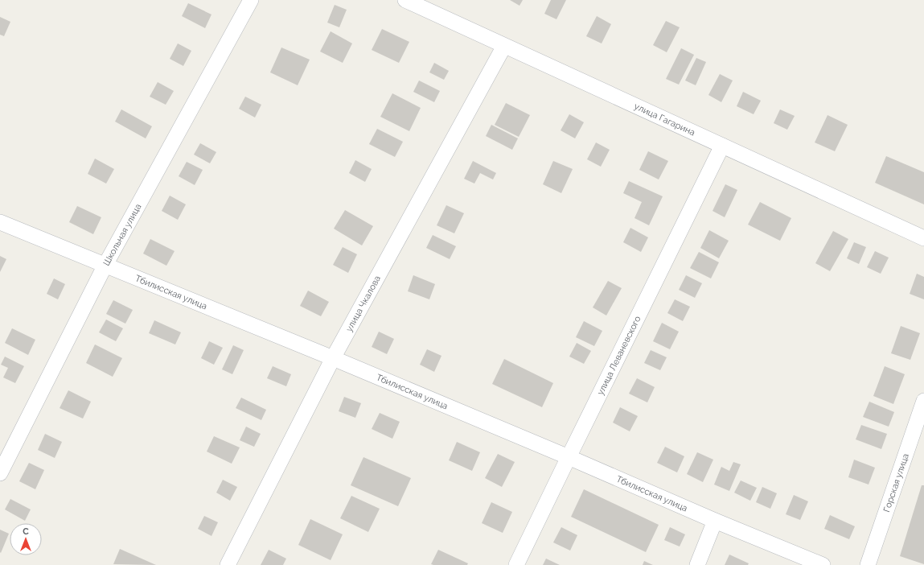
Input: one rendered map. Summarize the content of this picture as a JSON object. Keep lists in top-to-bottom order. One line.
{"streets":{"street":["улица Гагарина","Школьная улица","Тбилисская улица","улица Чкалова","улица Леваневского","Горская улица"]},"crossings":[["улица Гагарина","улица Чкалова"],["улица Гагарина","улица Леваневского"],["Школьная улица","Тбилисская улица"],["Тбилисская улица","улица Чкалова"],["Тбилисская улица","улица Леваневского"]],"north":"top"}
